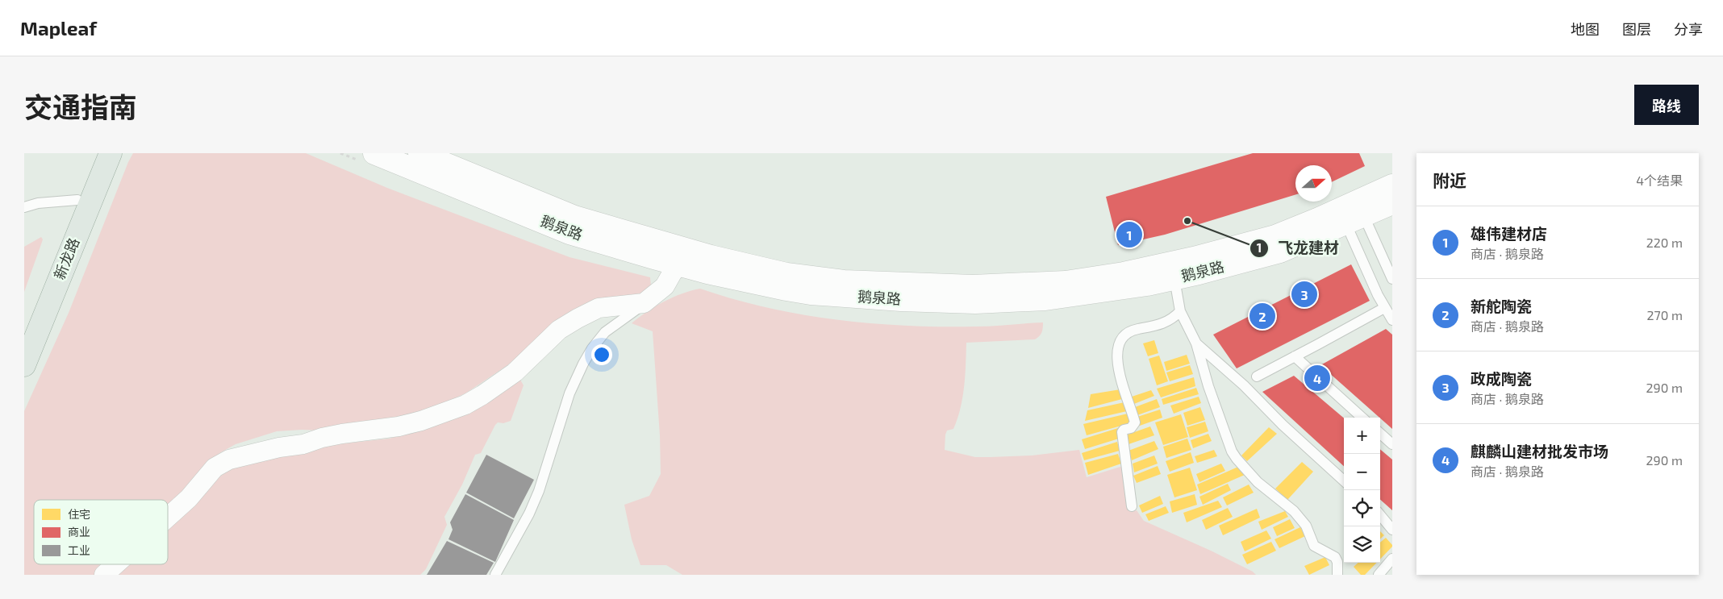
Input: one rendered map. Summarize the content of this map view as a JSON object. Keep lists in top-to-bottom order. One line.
{"streets":{"main road":["鹅泉路","新龙路"]},"places":["飞龙建材"],"legend":["住宅","商业","工业"],"north":"right","page":{"header":"Mapleaf","nav":["地图","图层","分享"],"title":"交通指南","buttons":"路线","heading":["附近","4个结果"],"list":[{"mark":"1","name":"雄伟建材店","note":"商店 · 鹅泉路","value":"220 m"},{"mark":"2","name":"新舵陶瓷","note":"商店 · 鹅泉路","value":"270 m"},{"mark":"3","name":"政成陶瓷","note":"商店 · 鹅泉路","value":"290 m"},{"mark":"4","name":"麒麟山建材批发市场","note":"商店 · 鹅泉路","value":"290 m"}],"pins":["1","3","2","4"],"map_buttons":["+","−"]}}
